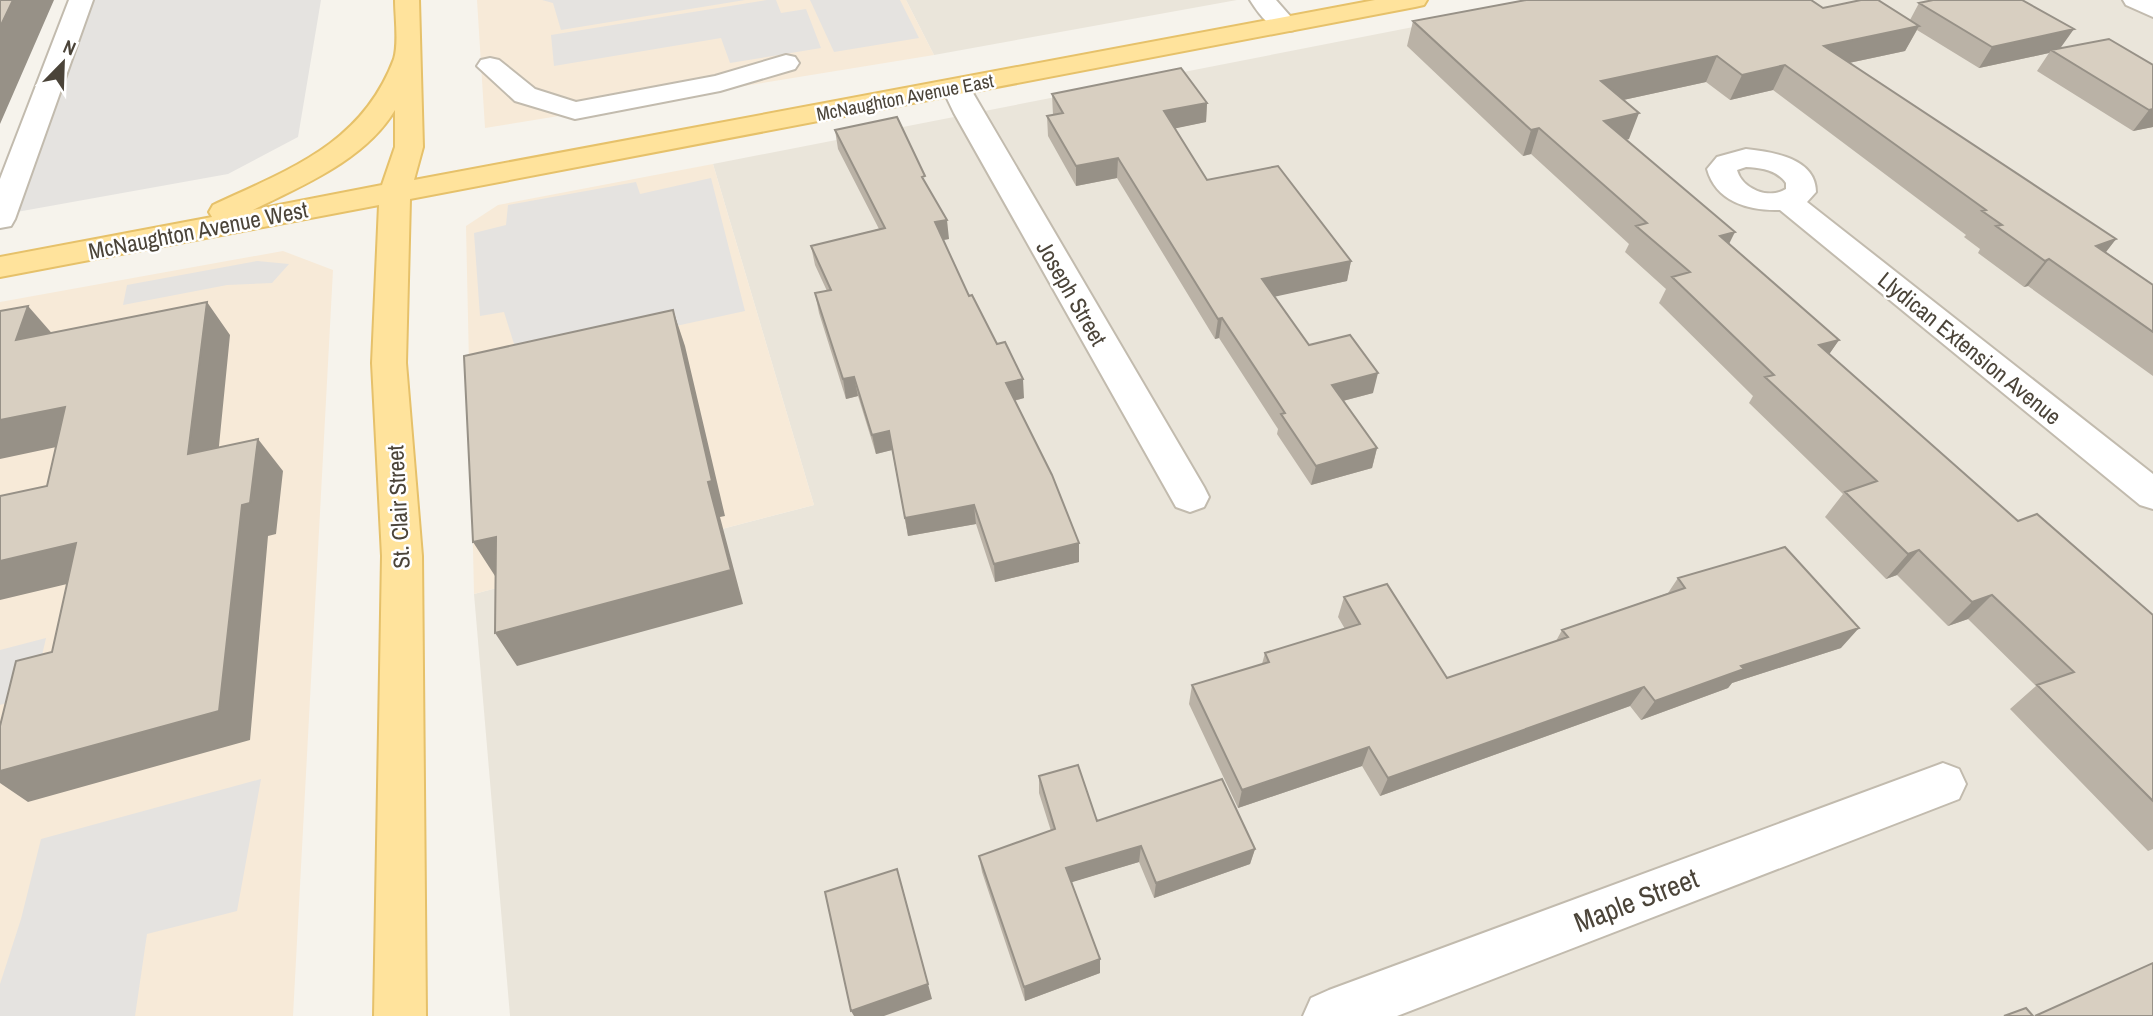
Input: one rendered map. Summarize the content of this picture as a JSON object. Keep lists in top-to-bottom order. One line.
{"streets":{"main road":["McNaughton Avenue East","McNaughton Avenue West","St. Clair Street"],"street":["Joseph Street","Llydican Extension Avenue","Maple Street"]},"crossings":[["McNaughton Avenue East","McNaughton Avenue West"],["McNaughton Avenue East","Joseph Street"],["McNaughton Avenue East","St. Clair Street"],["McNaughton Avenue West","St. Clair Street"]],"north":"top right"}
